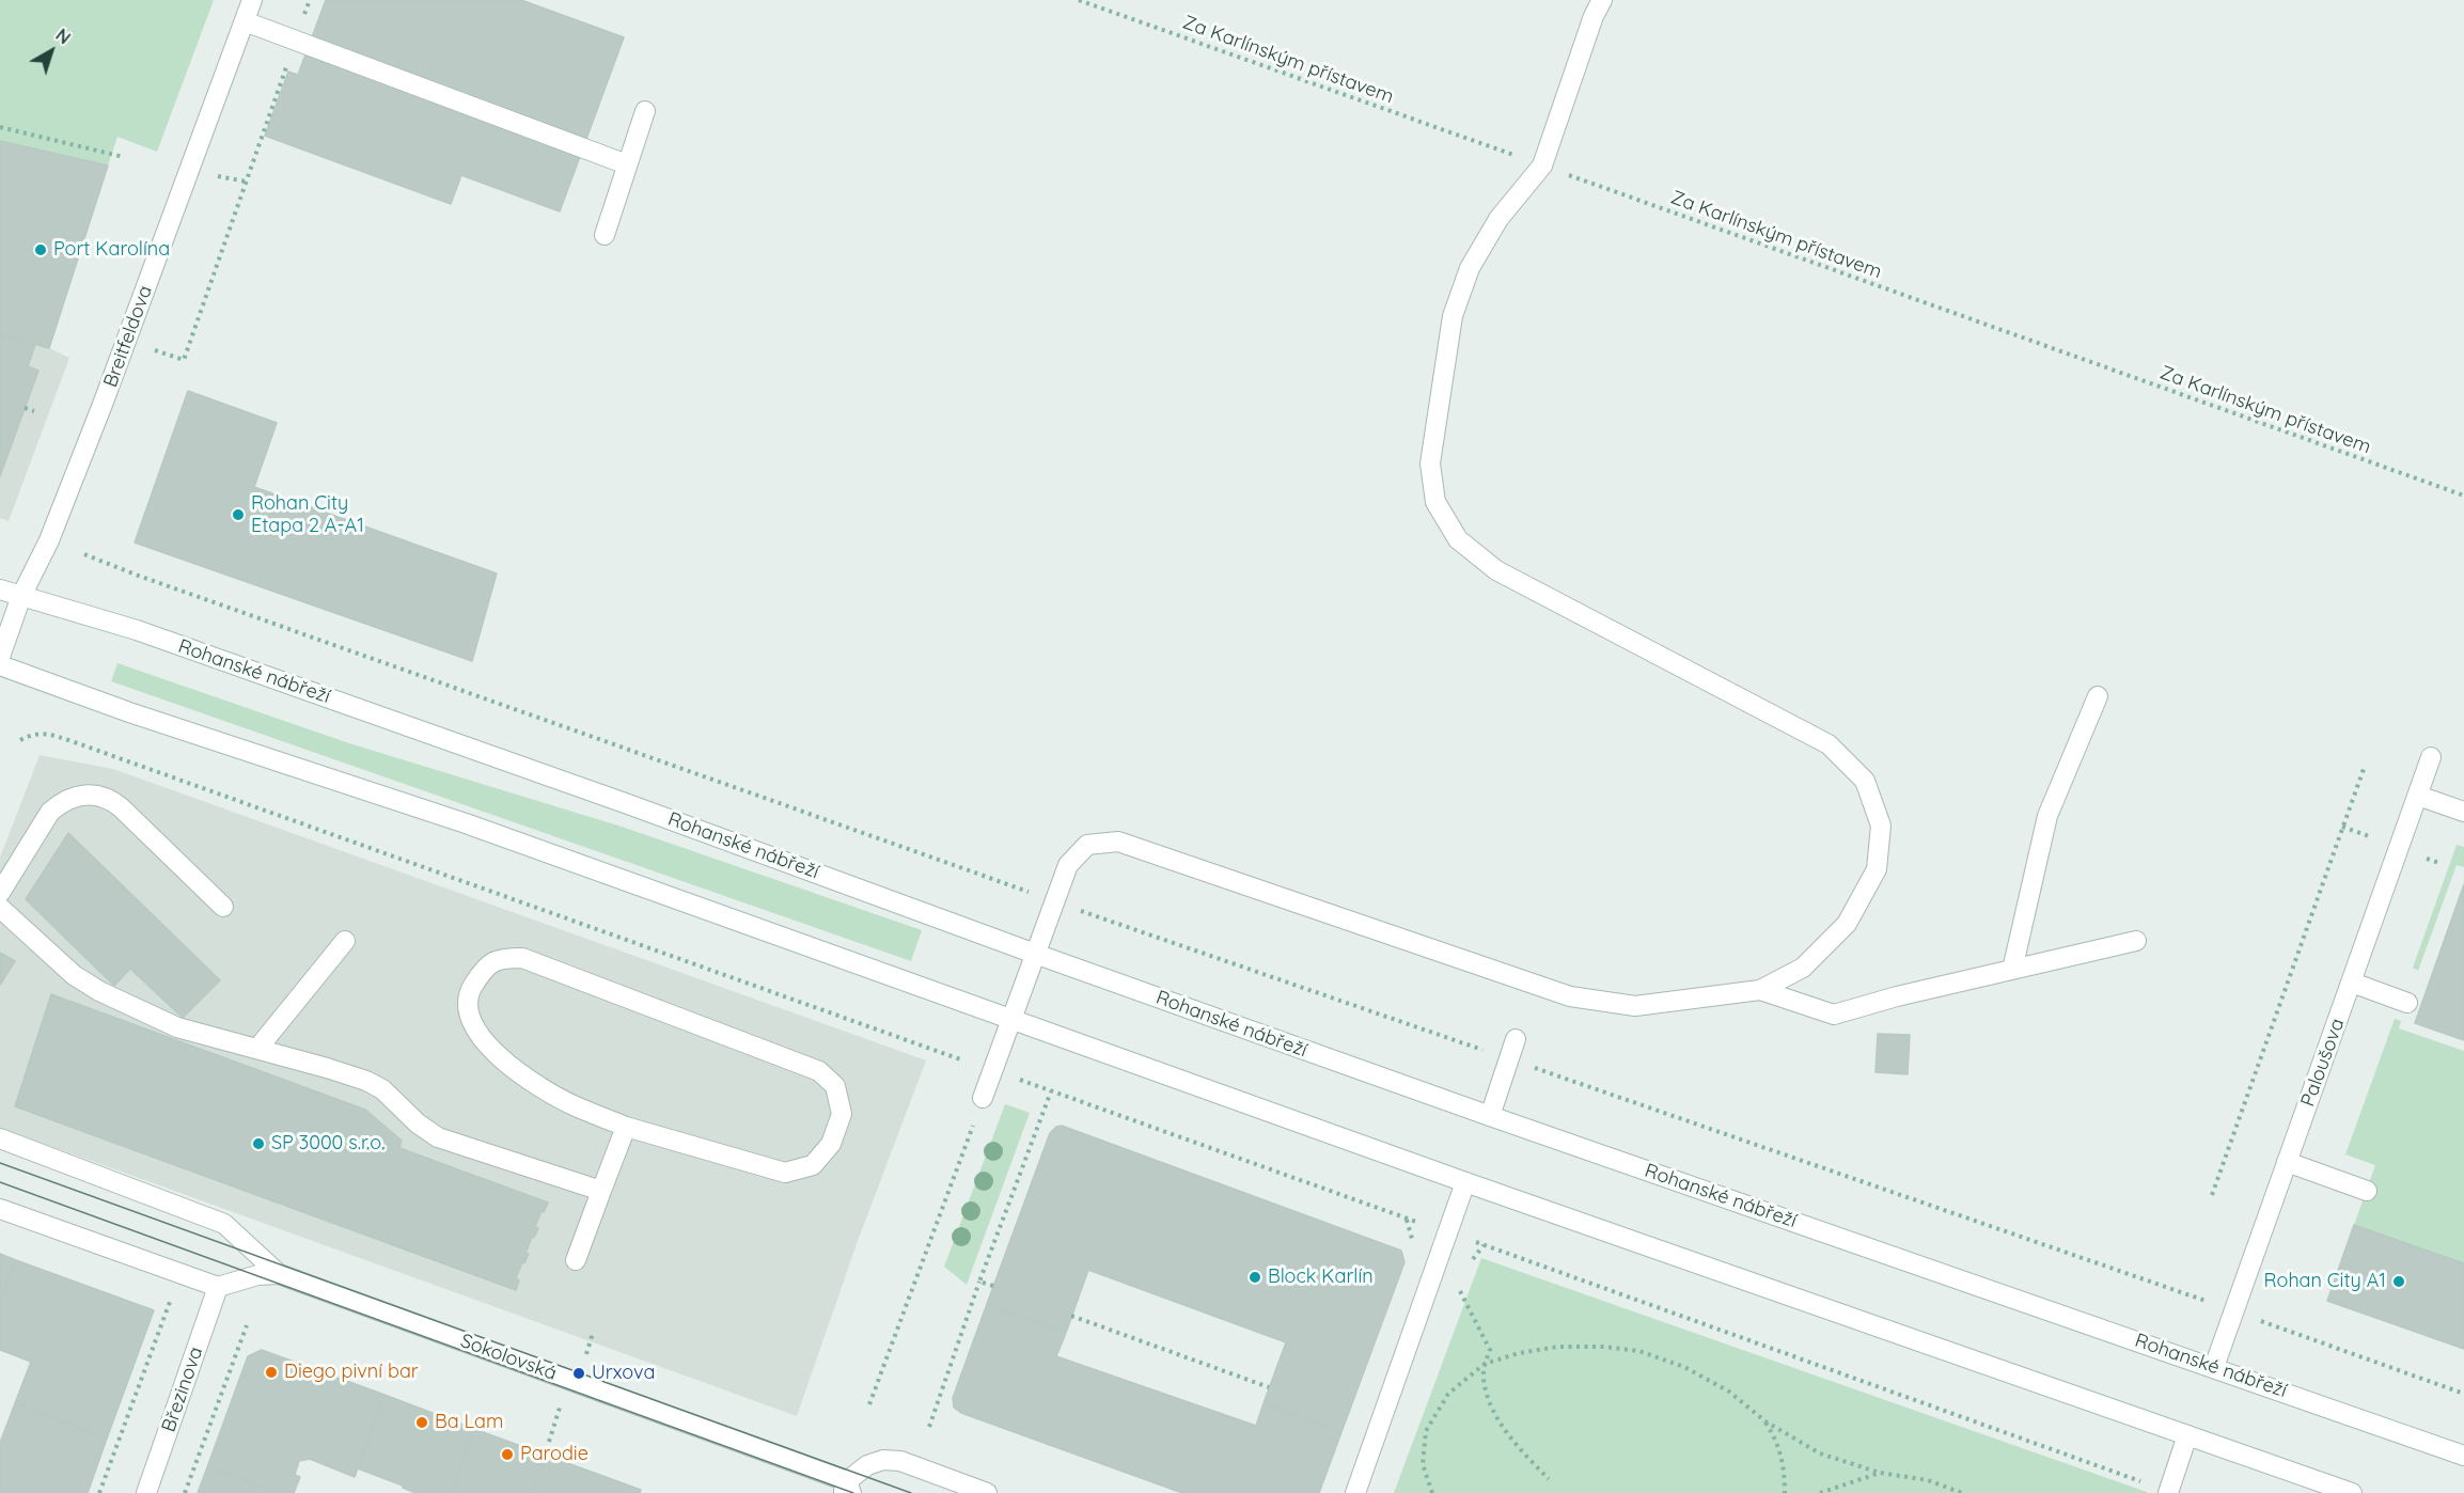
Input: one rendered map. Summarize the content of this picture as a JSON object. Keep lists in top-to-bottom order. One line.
{"streets":{"main road":["Breitfeldova","Rohanské nábřeží","Paloušova","Sokolovská","Březinova"],"path":["Za Karlínským přístavem"]},"crossings":[["Breitfeldova","Rohanské nábřeží"],["Rohanské nábřeží","Paloušova"],["Sokolovská","Březinova"]],"places":["Port Karolína","Rohan City Etapa 2 A-A1","SP 3000 s.r.o.","Block Karlín","Rohan City A1","Diego pivní bar","Urxova","Ba Lam","Parodie"],"north":"top right"}
